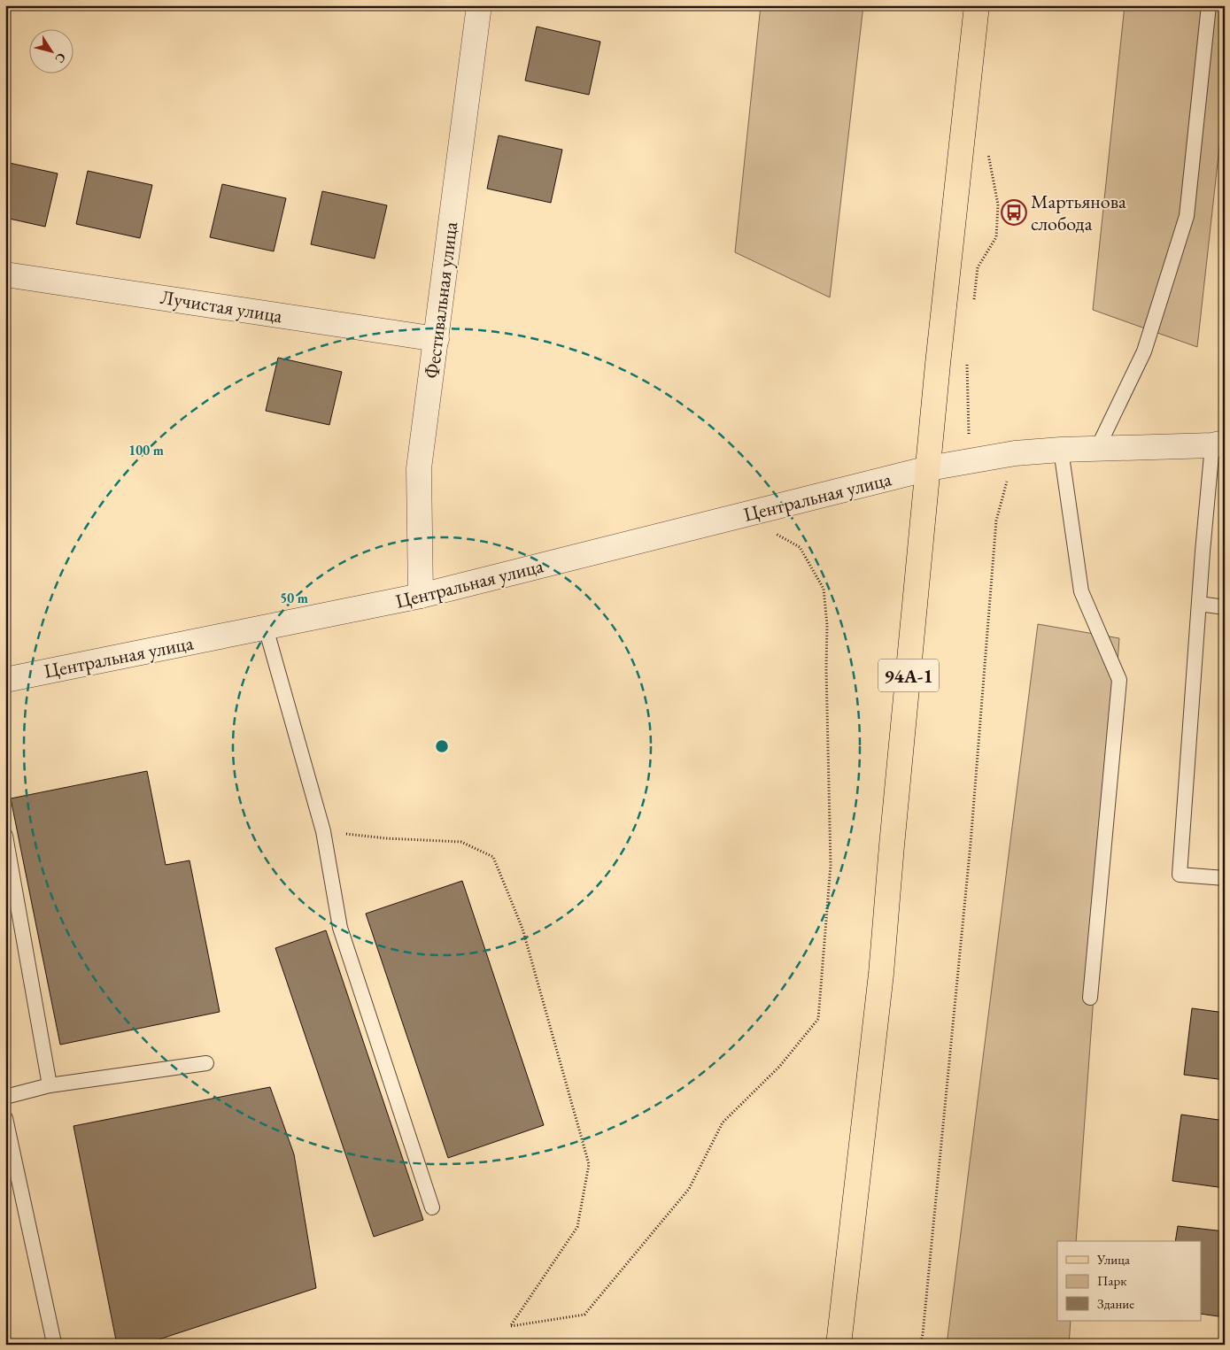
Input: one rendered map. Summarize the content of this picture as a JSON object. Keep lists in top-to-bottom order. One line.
{"streets":{"main road":["94А-1"],"street":["Фестивальная улица","Лучистая улица","Центральная улица"]},"crossings":[["Фестивальная улица","Лучистая улица"],["Фестивальная улица","Центральная улица"],["Центральная улица","94А-1"]],"places":{"bus stop":["Мартьянова слобода"]},"legend":["Улица","Парк","Здание"],"north":"bottom right","rings":["100 m","50 m"]}
